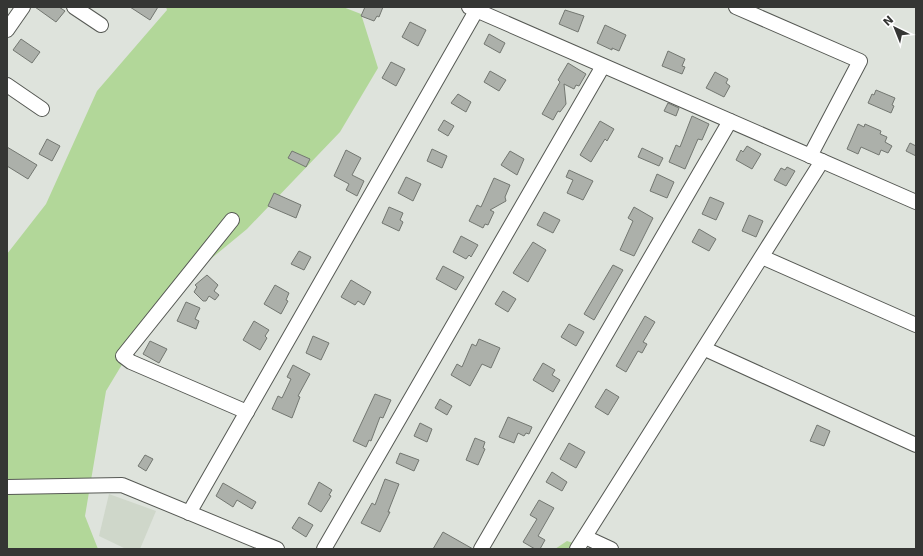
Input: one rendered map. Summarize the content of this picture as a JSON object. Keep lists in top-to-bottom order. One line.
{"north":"top left"}
